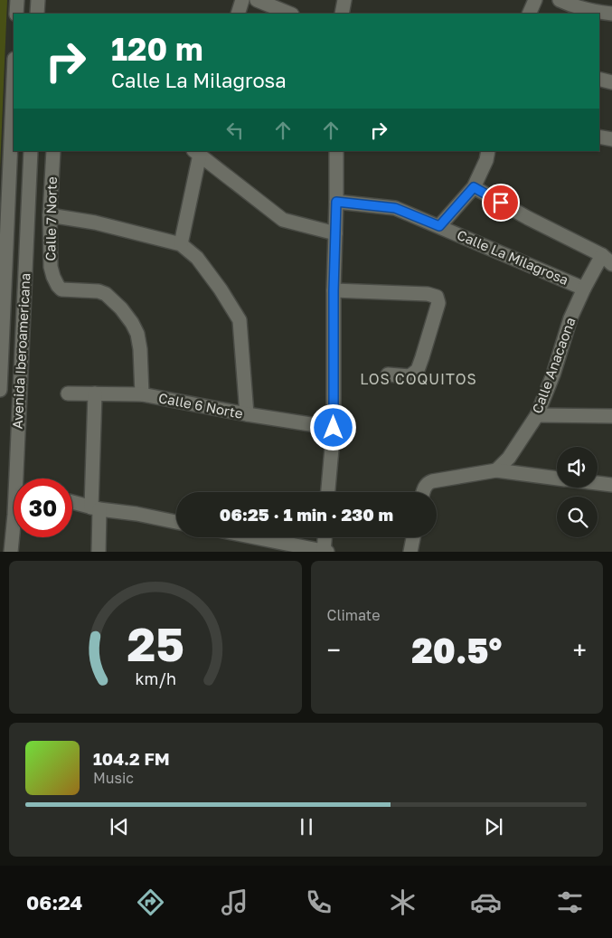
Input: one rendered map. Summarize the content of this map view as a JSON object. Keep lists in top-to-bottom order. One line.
{"streets":{"street":["Calle 7 Norte","Calle La Milagrosa","Avenida Iberoamericana","Calle Anacaona","Calle 6 Norte"]},"crossings":[["Calle 7 Norte","Calle 6 Norte"],["Calle La Milagrosa","Calle Anacaona"]],"districts":["LOS COQUITOS"],"page":{"turn":["120 m","Calle La Milagrosa"],"limit":"30","trip":"06:25 · 1 min · 230 m","tile":"Climate","heat":["−","20.5°","+"],"song":["104.2 FM","Music"],"tabs":"06:24","gauge":["25","km/h"]}}
